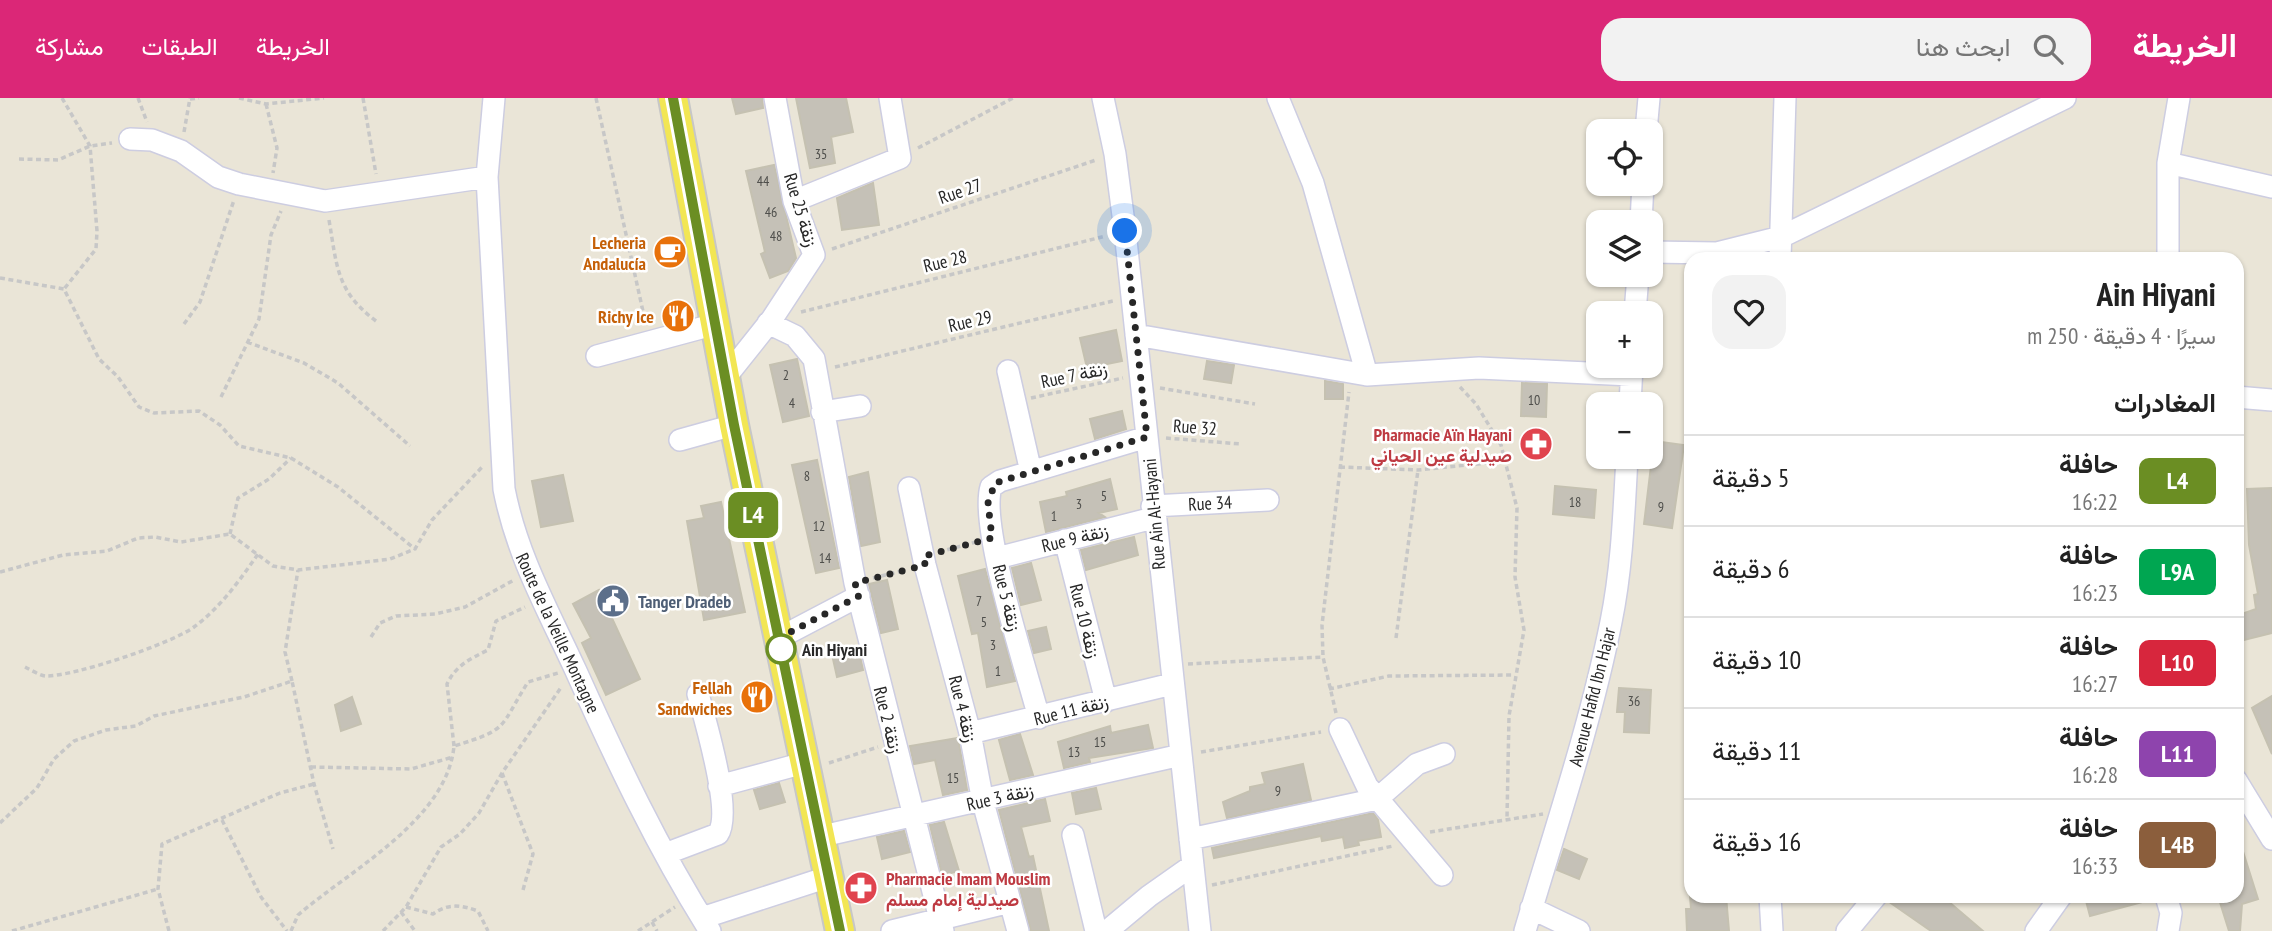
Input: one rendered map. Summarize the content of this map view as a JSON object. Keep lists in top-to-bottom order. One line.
{"streets":{"street":["Rue 25 زنقة","Rue 34","Rue Ain Al-Hayani","Rue 9 زنقة","Rue 5 زنقة","Rue 10 زنقة","Route de la Veille Montagne","Avenue Hafid Ibn Hajar","Rue 4 زنقة","Rue 11 زنقة","Rue 2 زنقة","Rue 3 زنقة"],"path":["Rue 27","Rue 28","Rue 29","Rue 7 زنقة","Rue 32"]},"crossings":[["Rue 27","Rue 25 زنقة"],["Rue 27","Rue Ain Al-Hayani"],["Rue 25 زنقة","Rue 28"],["Rue 25 زنقة","Rue 2 زنقة"],["Rue 28","Rue Ain Al-Hayani"],["Rue 28","Rue 2 زنقة"],["Rue 29","Rue Ain Al-Hayani"],["Rue 29","Rue 2 زنقة"],["Rue 7 زنقة","Rue Ain Al-Hayani"],["Rue 32","Rue Ain Al-Hayani"],["Rue 34","Rue Ain Al-Hayani"],["Rue 34","Rue 9 زنقة"],["Rue Ain Al-Hayani","Rue 9 زنقة"],["Rue Ain Al-Hayani","Rue 11 زنقة"],["Rue Ain Al-Hayani","Rue 3 زنقة"],["Rue 9 زنقة","Rue 5 زنقة"],["Rue 9 زنقة","Rue 10 زنقة"],["Rue 5 زنقة","Rue 11 زنقة"],["Rue 10 زنقة","Rue 11 زنقة"],["Rue 4 زنقة","Rue 11 زنقة"],["Rue 4 زنقة","Rue 3 زنقة"],["Rue 2 زنقة","Rue 3 زنقة"]],"places":{"cafe":["Lecheria Andalucía"],"restaurant":["Richy Ice","Fellah Sandwiches"],"pharmacy":["Pharmacie Aïn Hayani صيدلية عين الحياني","Pharmacie Imam Mouslim صيدلية إمام مسلم"],"public building":["Tanger Dradeb"],"other":["Ain Hiyani"]},"lines":["bus line L4"],"house_numbers":["35","44","46","48","2","10","4","8","5","18","3","9","1","12","14","7","5","3","1","36","15","13","15","9"],"page":{"header":"الخريطة","search":"ابحث هنا","nav":["الخريطة","الطبقات","مشاركة"],"on_map":"L4","map_buttons":["+","−"],"heading":[["Ain Hiyani","سيرًا · 4 دقيقة · 250 m"],"المغادرات"],"list":[{"mark":"L4","name":"حافلة","note":"16:22","value":"5 دقيقة"},{"mark":"L9A","name":"حافلة","note":"16:23","value":"6 دقيقة"},{"mark":"L10","name":"حافلة","note":"16:27","value":"10 دقيقة"},{"mark":"L11","name":"حافلة","note":"16:28","value":"11 دقيقة"},{"mark":"L4B","name":"حافلة","note":"16:33","value":"16 دقيقة"}]}}
